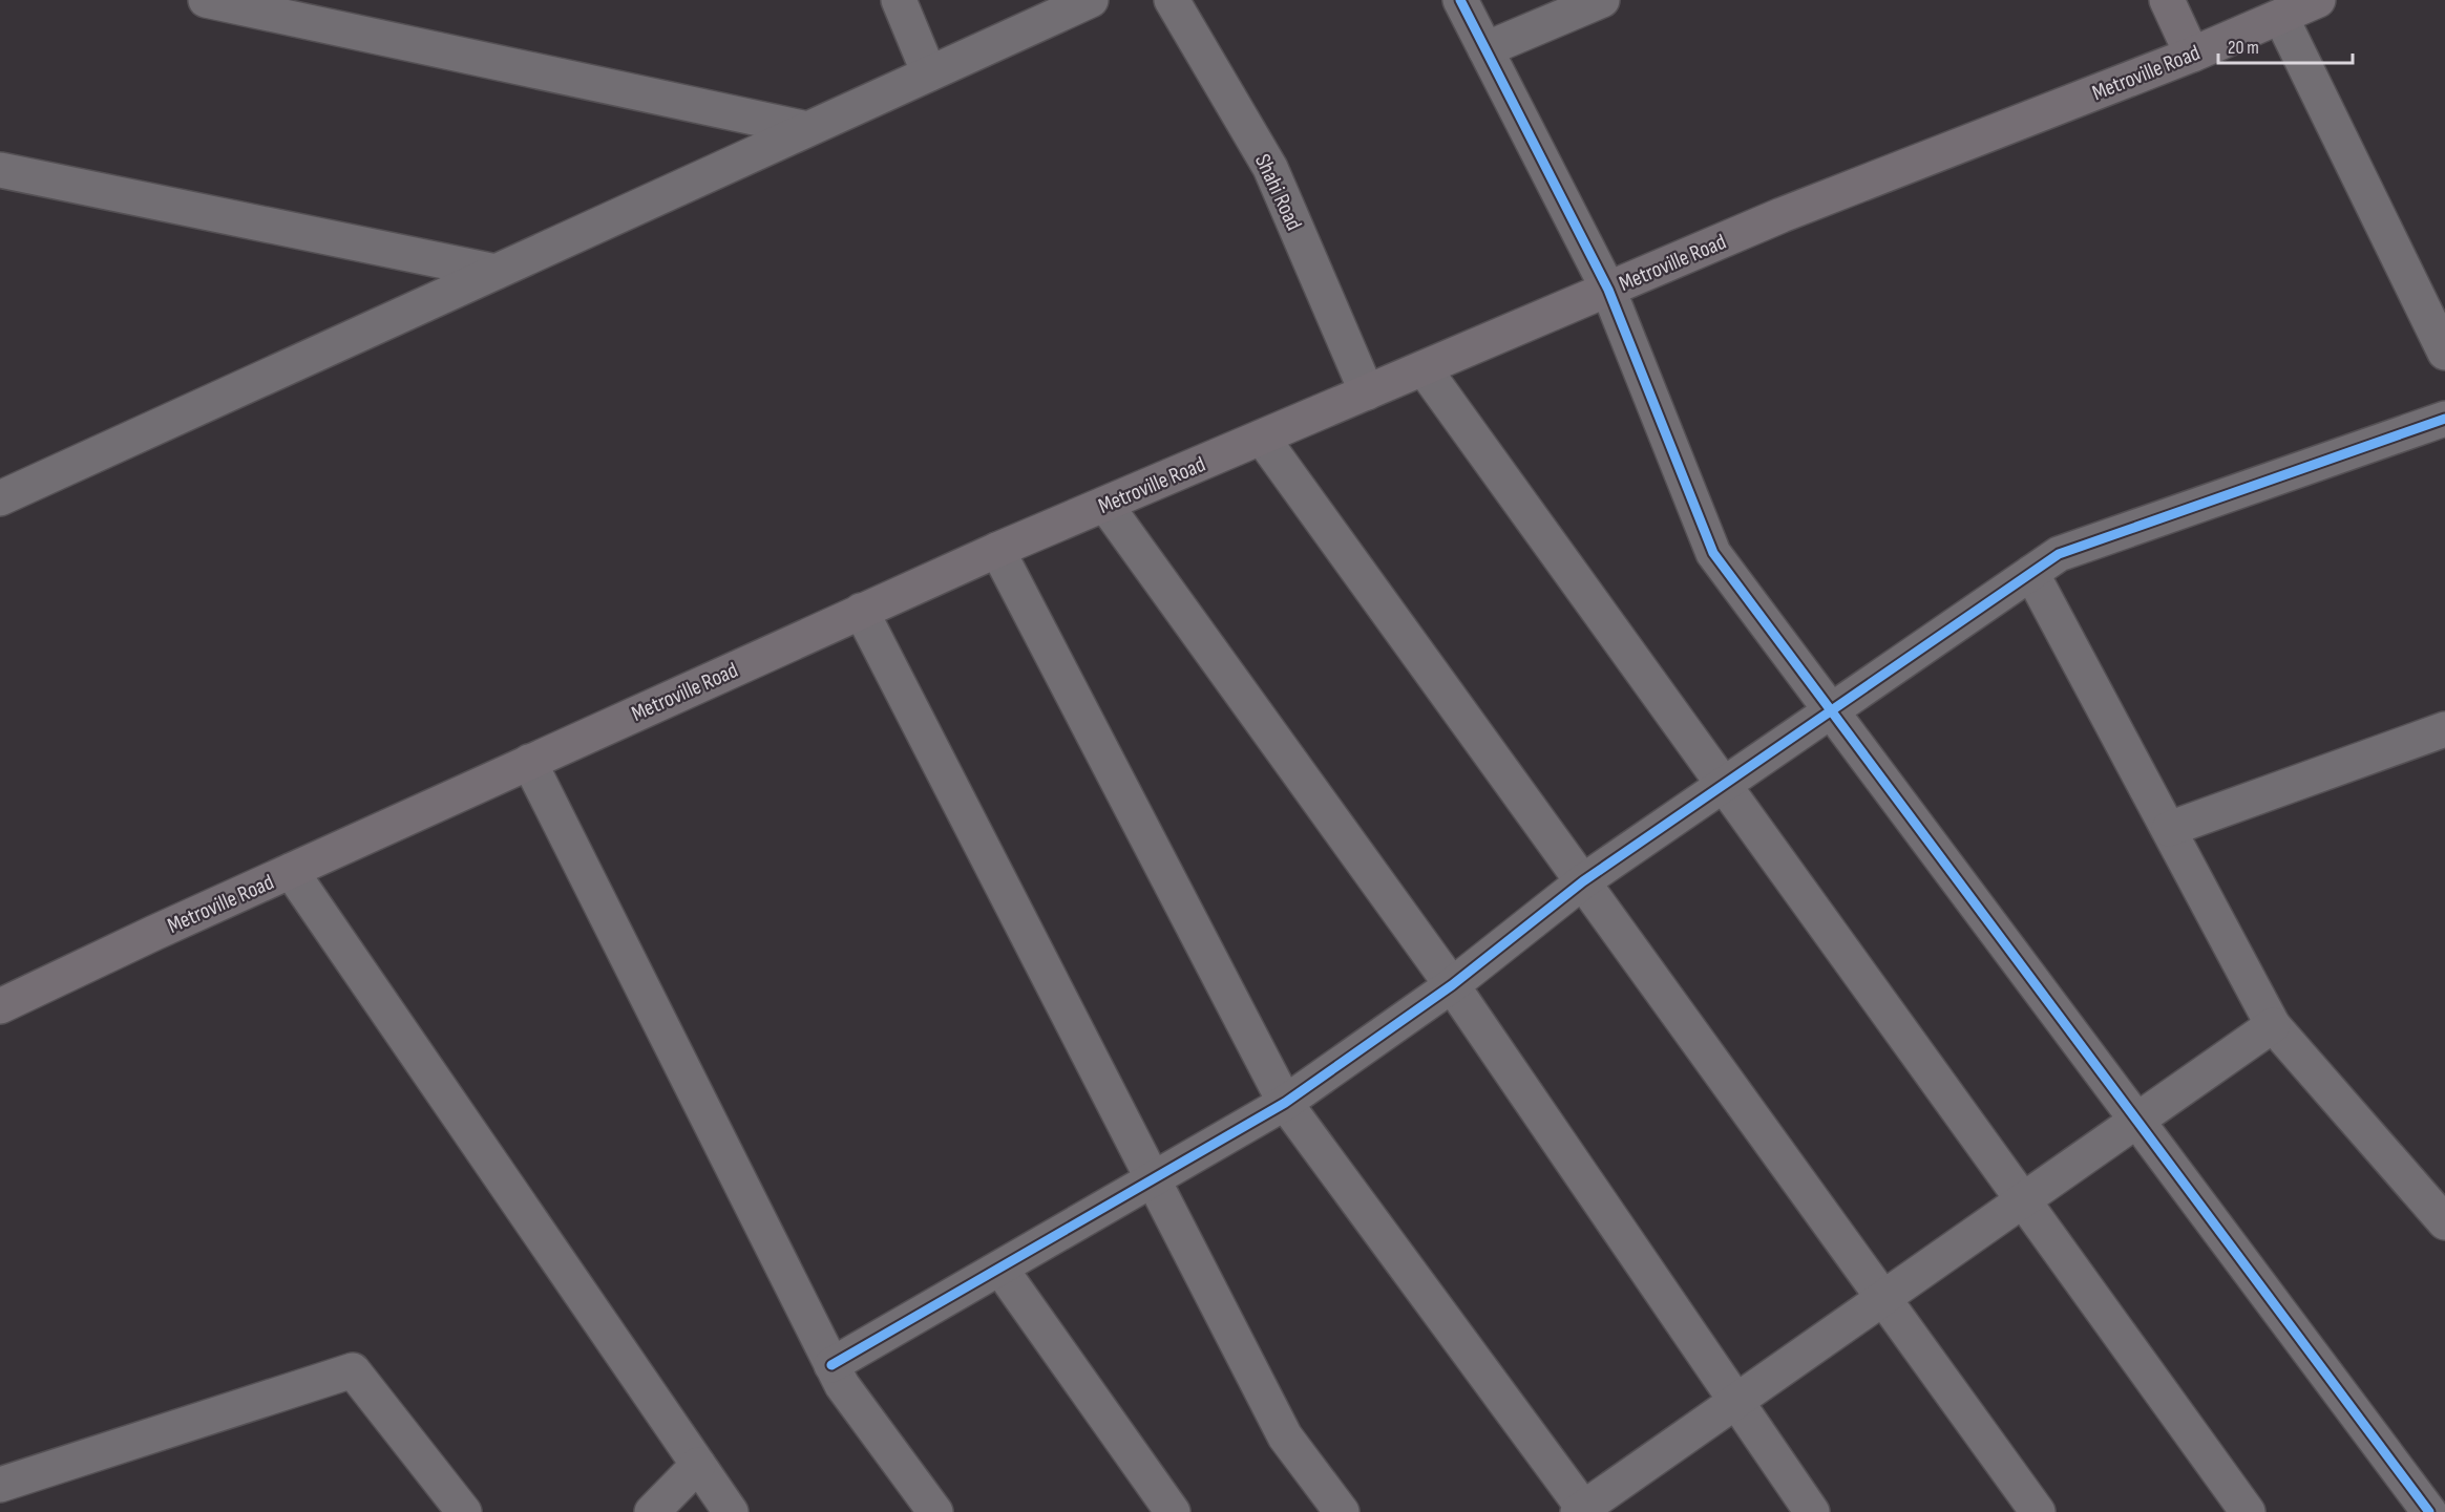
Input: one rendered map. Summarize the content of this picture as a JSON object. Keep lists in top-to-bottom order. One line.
{"streets":{"main road":["Metroville Road"],"street":["Shahi Road"]},"crossings":[["Metroville Road","Shahi Road"]],"scale_bar":"20 m"}
